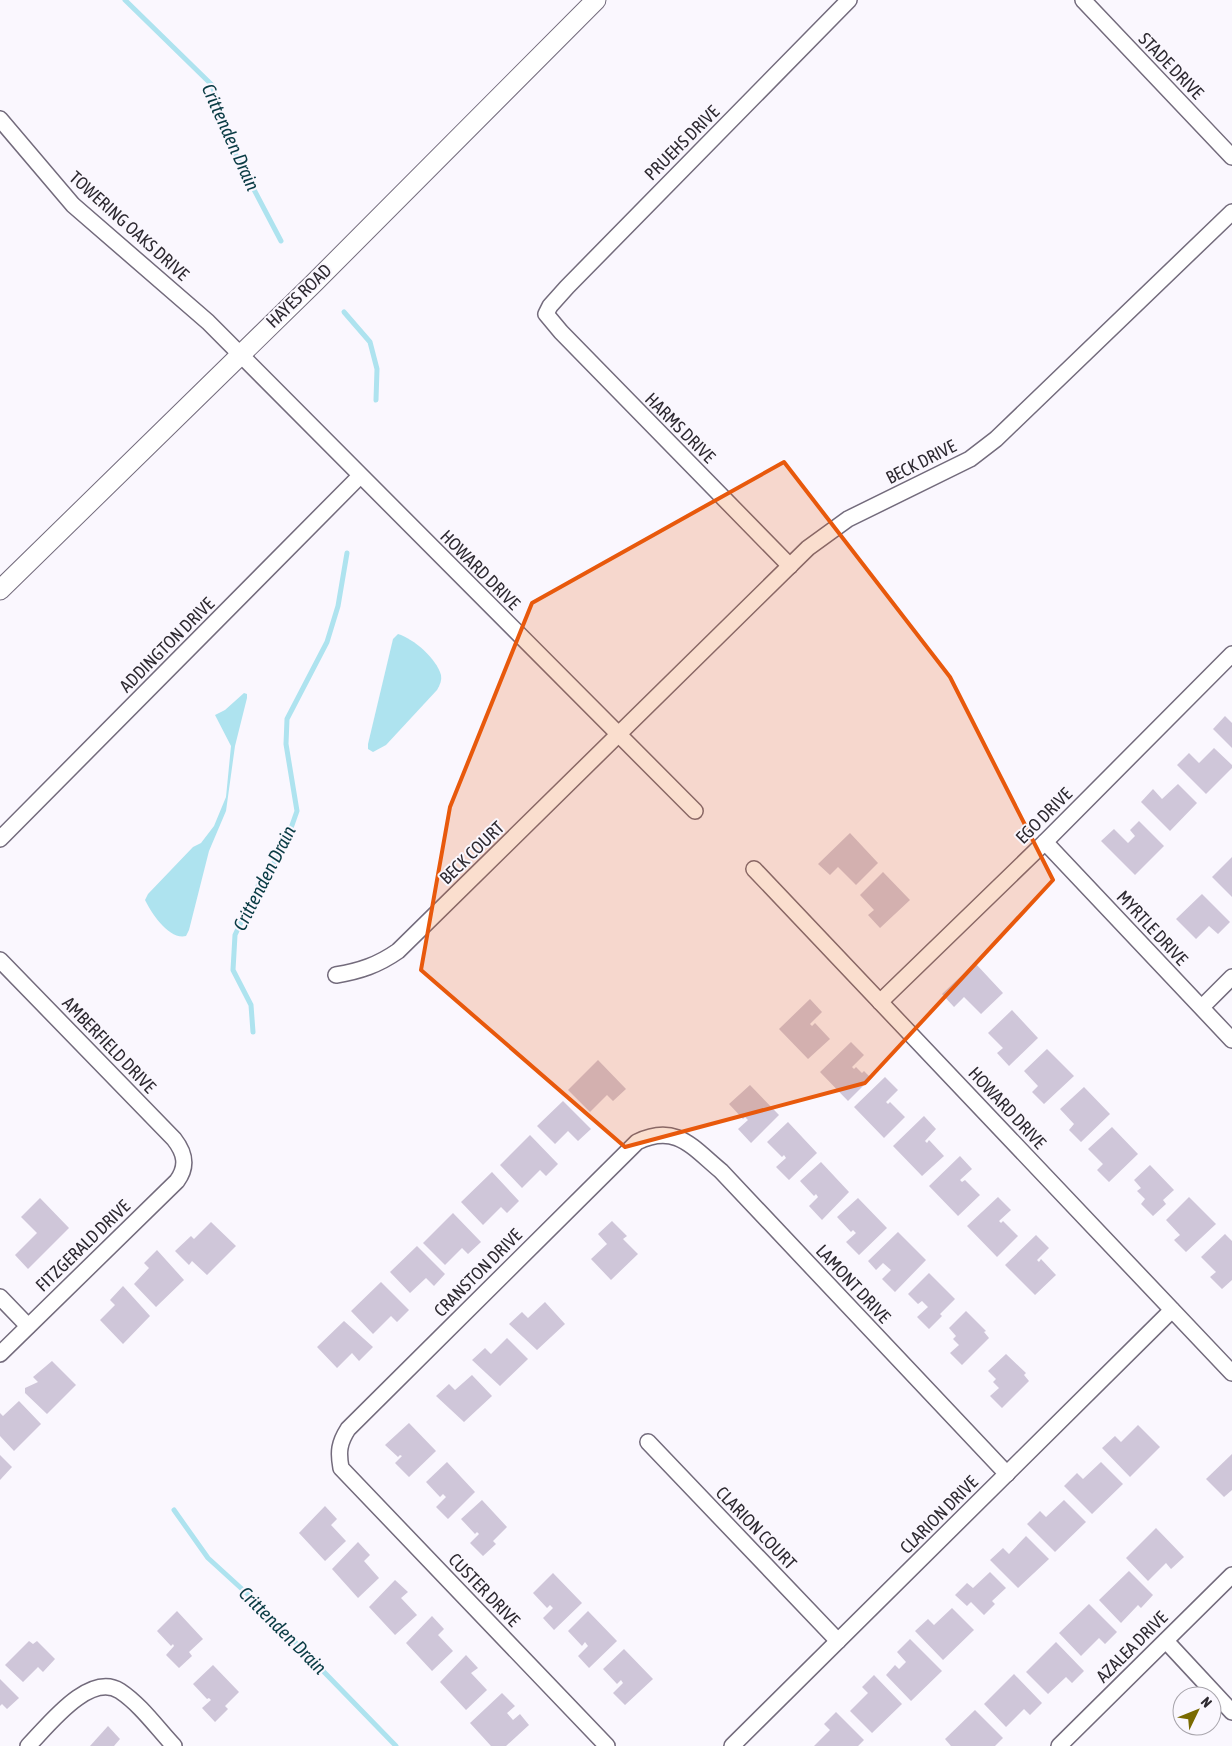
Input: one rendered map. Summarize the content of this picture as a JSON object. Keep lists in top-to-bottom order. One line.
{"streets":{"street":["STADE DRIVE","PRUEHS DRIVE","TOWERING OAKS DRIVE","HAYES ROAD","HARMS DRIVE","BECK DRIVE","HOWARD DRIVE","ADDINGTON DRIVE","EGO DRIVE","BECK COURT","MYRTLE DRIVE","AMBERFIELD DRIVE","FITZGERALD DRIVE","CRANSTON DRIVE","LAMONT DRIVE","CLARION DRIVE","CLARION COURT","CUSTER DRIVE","AZALEA DRIVE"]},"crossings":[["PRUEHS DRIVE","HARMS DRIVE"],["TOWERING OAKS DRIVE","HAYES ROAD"],["TOWERING OAKS DRIVE","HOWARD DRIVE"],["HAYES ROAD","HOWARD DRIVE"],["HARMS DRIVE","BECK DRIVE"],["BECK DRIVE","HOWARD DRIVE"],["BECK DRIVE","BECK COURT"],["HOWARD DRIVE","ADDINGTON DRIVE"],["HOWARD DRIVE","EGO DRIVE"],["HOWARD DRIVE","BECK COURT"],["HOWARD DRIVE","CLARION DRIVE"],["EGO DRIVE","MYRTLE DRIVE"],["AMBERFIELD DRIVE","FITZGERALD DRIVE"],["CRANSTON DRIVE","LAMONT DRIVE"],["CRANSTON DRIVE","CUSTER DRIVE"],["LAMONT DRIVE","CLARION DRIVE"],["CLARION DRIVE","CLARION COURT"]],"water":["Crittenden Drain"],"north":"top right"}
